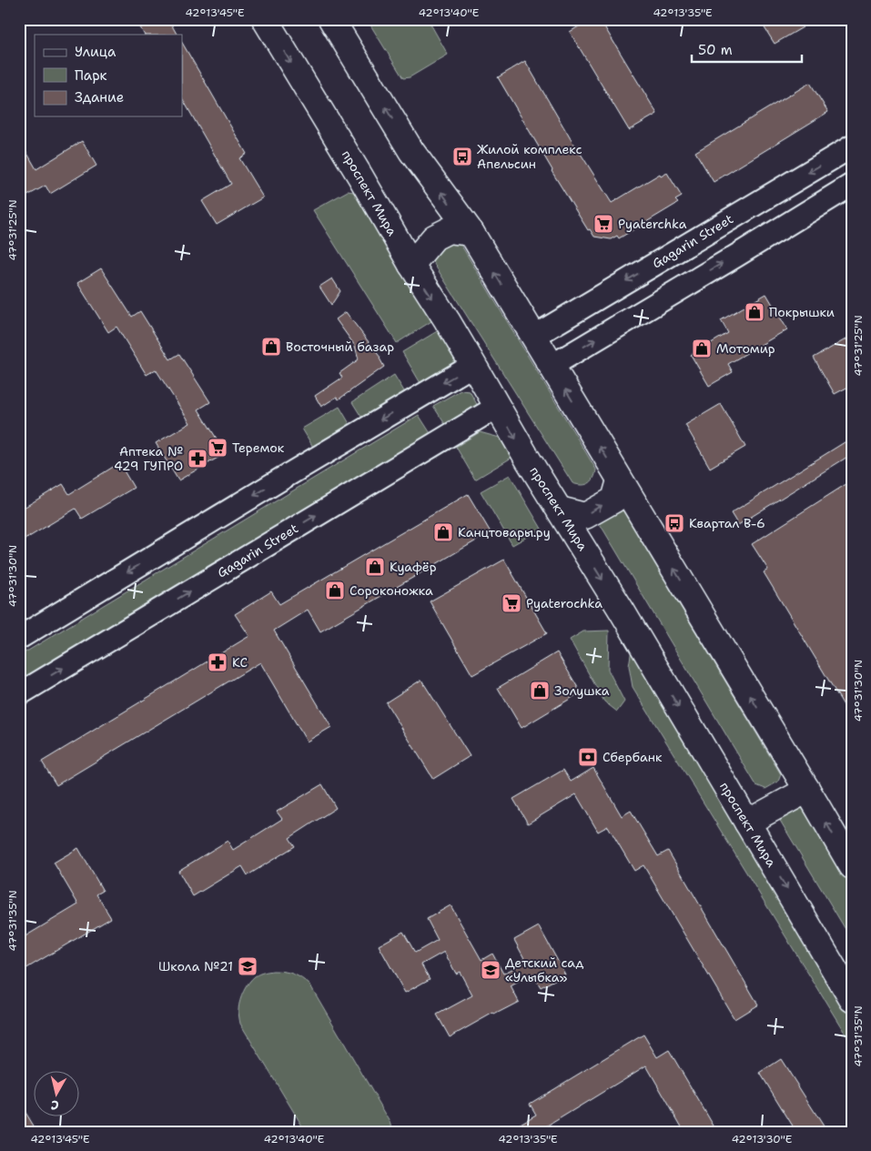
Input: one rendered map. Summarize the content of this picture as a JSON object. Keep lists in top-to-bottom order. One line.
{"streets":{"main road":["проспект Мира"],"street":["Gagarin Street"]},"crossings":[["проспект Мира","Gagarin Street"]],"places":{"bus stop":["Жилой комплекс Апельсин","Квартал В-6"],"supermarket":["Pyaterchka","Теремок","Pyaterochka"],"shop":["Покрышки","Восточный базар","Мотомир","Канцтовары.ру","Куафёр","Сороконожка","Золушка"],"pharmacy":["Аптека № 429 ГУПРО","КС"],"bank":["Сбербанк"],"school or university":["Школа №21","Детский сад «Улыбка»"]},"legend":["Улица","Парк","Здание"],"scale_bar":"50 m","north":"bottom","coordinates":["42°13'45\"E","42°13'40\"E","42°13'35\"E","47°31'25\"N","47°31'30\"N","47°31'35\"N","42°13'30\"E"]}
